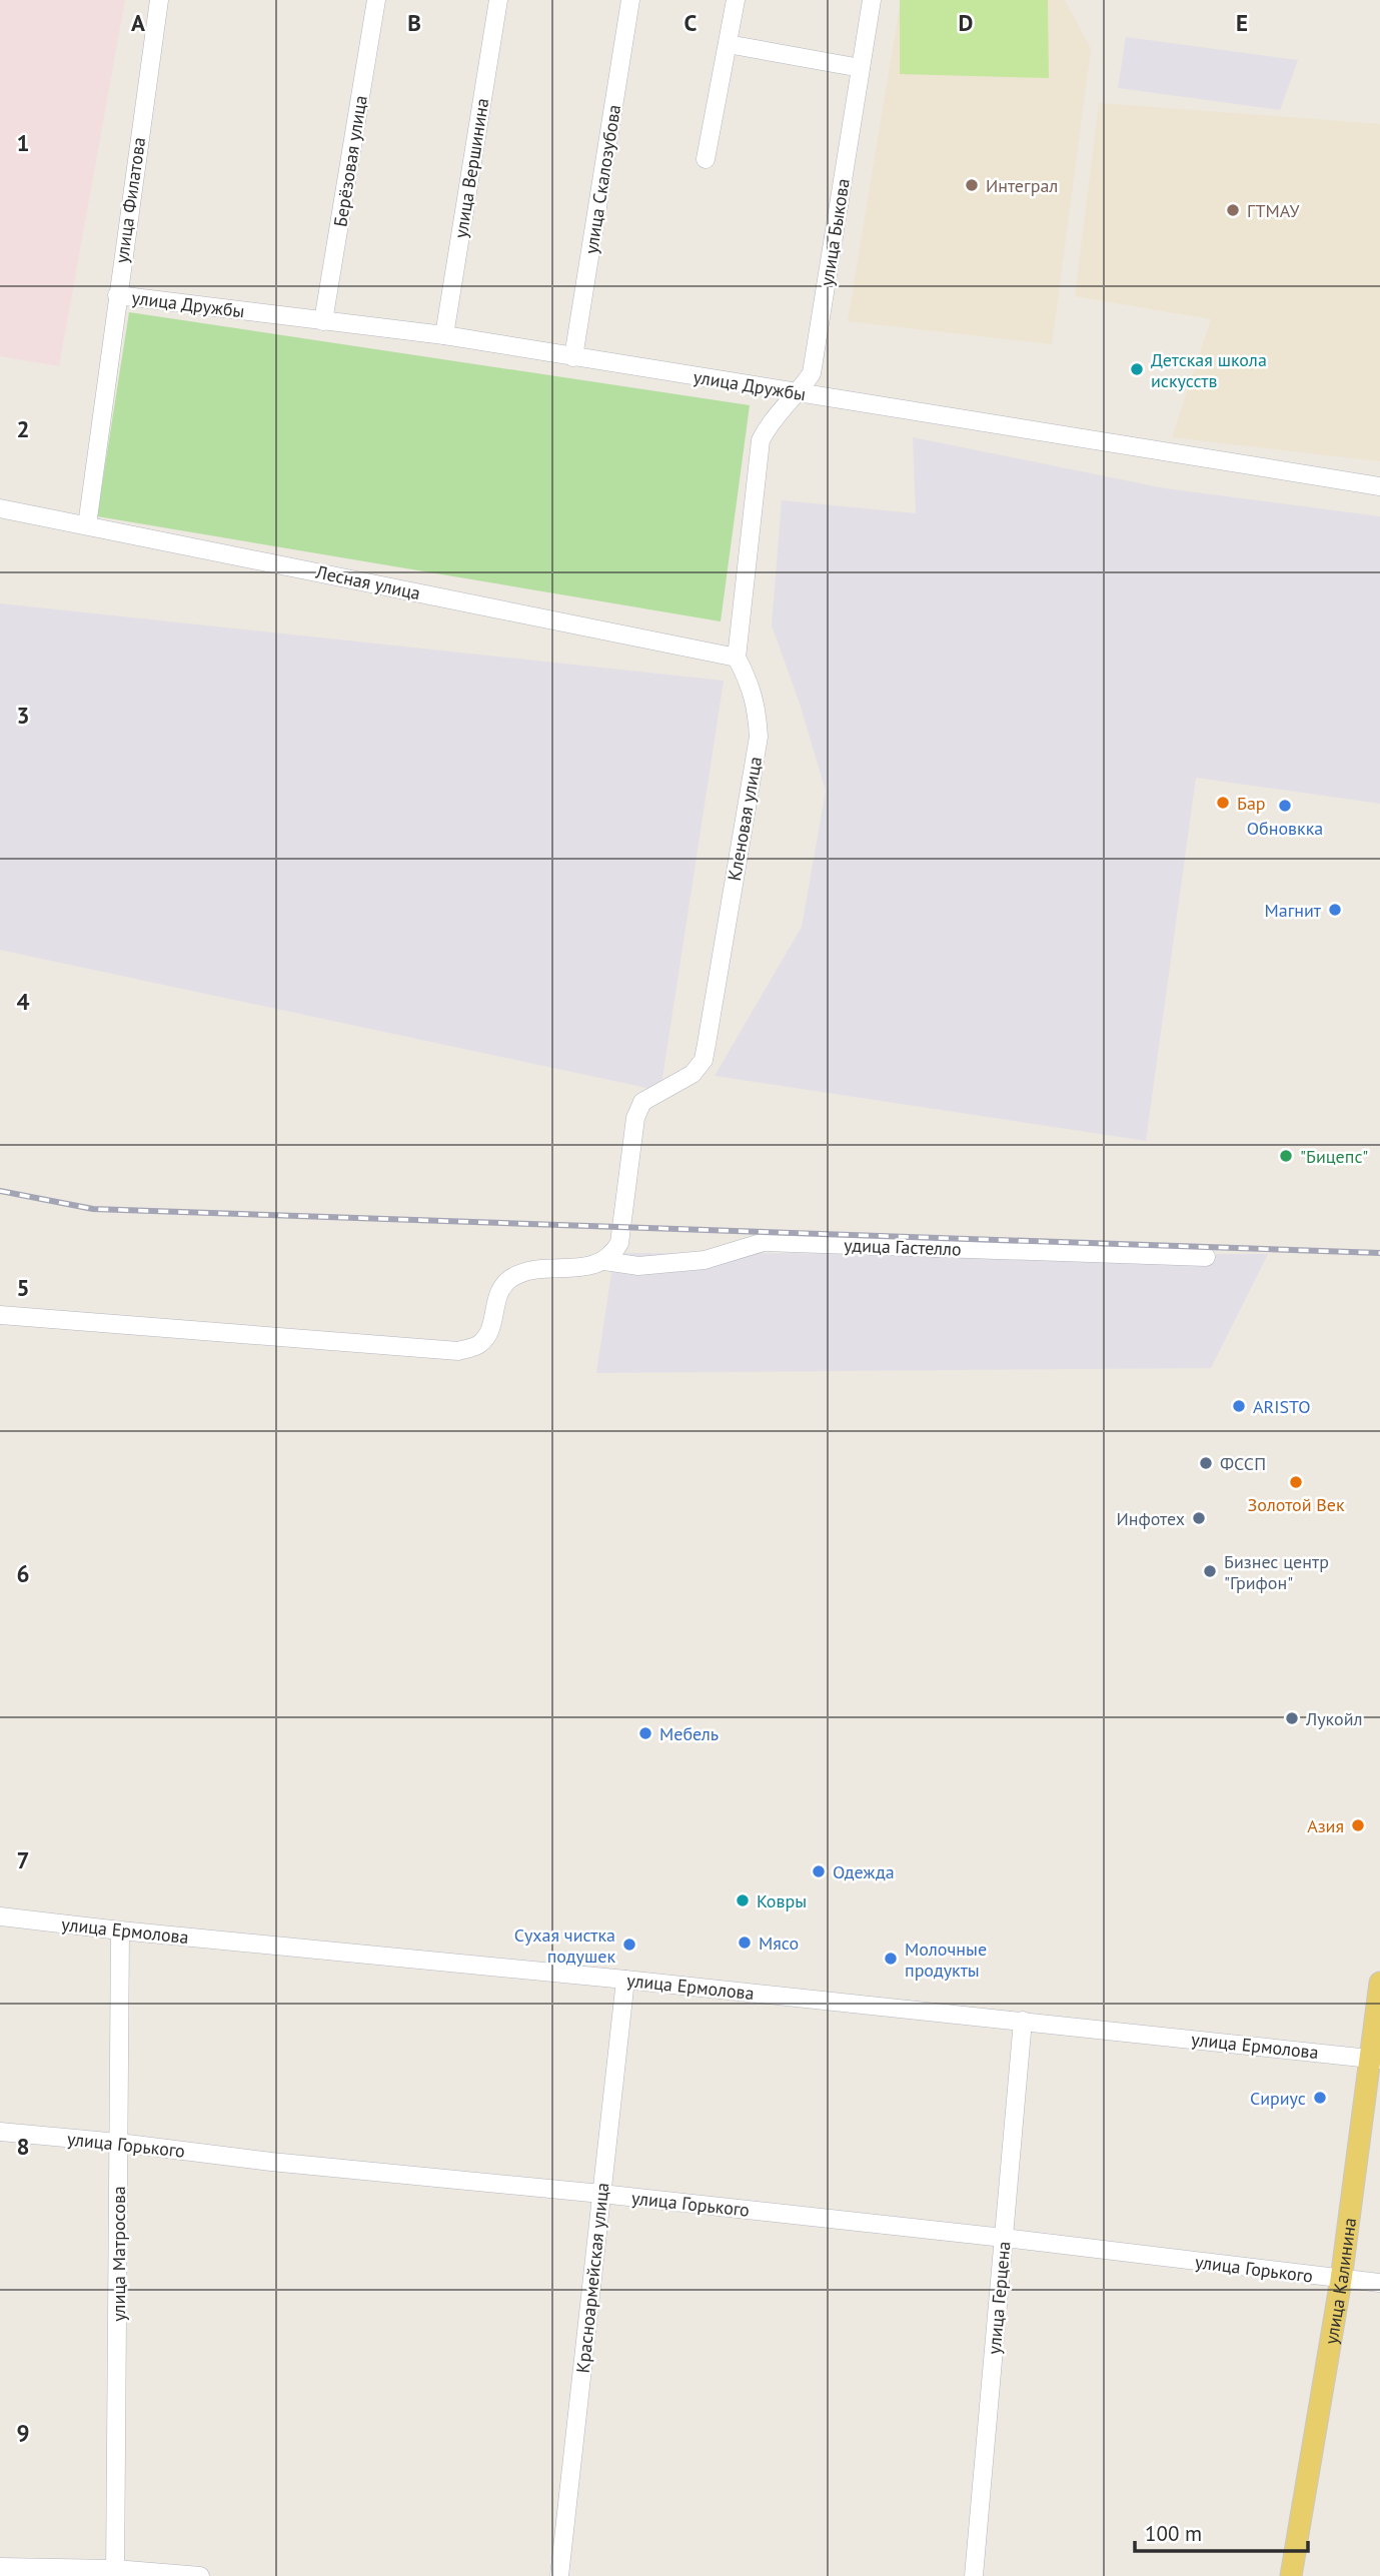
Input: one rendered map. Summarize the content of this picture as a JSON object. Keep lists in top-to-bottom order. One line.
{"streets":{"main road":["улица Калинина"],"street":["Берёзовая улица","улица Вершинина","улица Скалозубова","улица Филатова","улица Быкова","улица Дружбы","Лесная улица","Кленовая улица","удица Гастелло","улица Ермолова","улица Горького","улица Матросова","Красноармейская улица","улица Герцена"]},"crossings":[["Берёзовая улица","улица Дружбы"],["улица Вершинина","улица Дружбы"],["улица Скалозубова","улица Дружбы"],["улица Филатова","улица Дружбы"],["улица Филатова","Лесная улица"],["улица Быкова","улица Дружбы"],["Лесная улица","Кленовая улица"],["Кленовая улица","удица Гастелло"],["улица Ермолова","улица Матросова"],["улица Ермолова","Красноармейская улица"],["улица Ермолова","улица Калинина"],["улица Ермолова","улица Герцена"],["улица Горького","улица Матросова"],["улица Горького","Красноармейская улица"],["улица Горького","улица Калинина"],["улица Горького","улица Герцена"]],"places":["Интеграл","ГТМАУ","Детская школа искусств","Бар","Обновкка","Магнит","\"Бицепс\"","ARISTO","ФССП","Золотой Век","Инфотех","Бизнес центр \"Грифон\"","Лукойл","Мебель","Азия","Одежда","Ковры","Мясо","Сухая чистка подушек","Молочные продукты","Сириус"],"scale_bar":"100 m","grid":{"columns":["A","B","C","D","E"],"rows":["1","2","3","4","5","6","7","8","9"]}}
